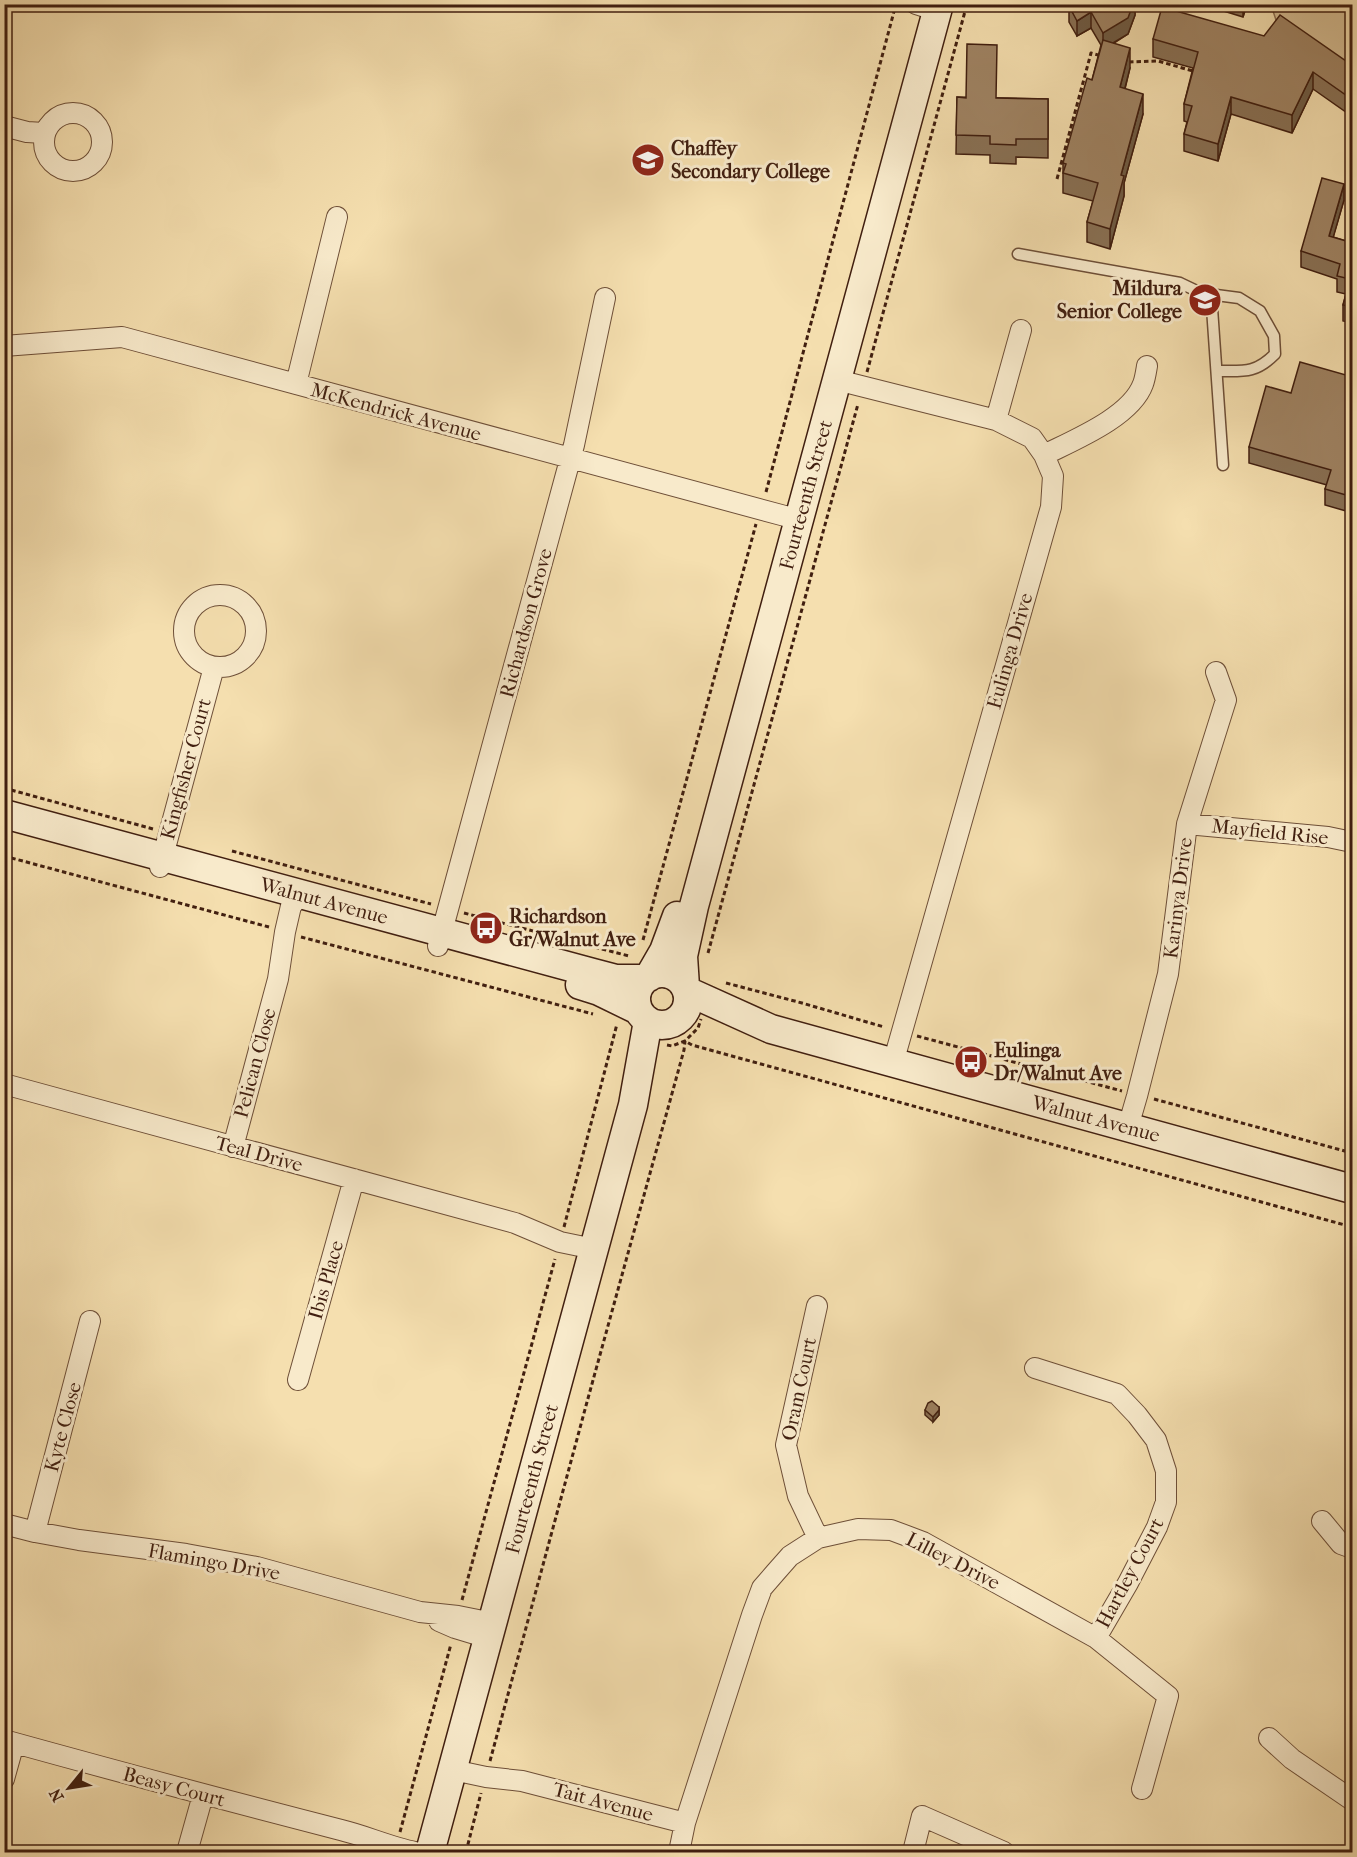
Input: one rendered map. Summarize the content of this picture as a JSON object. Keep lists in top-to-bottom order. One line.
{"streets":{"street":["McKendrick Avenue","Fourteenth Street","Richardson Grove","Eulinga Drive","Kingfisher Court","Mayfield Rise","Karinya Drive","Walnut Avenue","Pelican Close","Teal Drive","Ibis Place","Oram Court","Kyte Close","Lilley Drive","Flamingo Drive","Hartley Court","Beasy Court","Tait Avenue"]},"crossings":[["McKendrick Avenue","Fourteenth Street"],["McKendrick Avenue","Richardson Grove"],["Fourteenth Street","Eulinga Drive"],["Fourteenth Street","Walnut Avenue"],["Fourteenth Street","Teal Drive"],["Fourteenth Street","Flamingo Drive"],["Fourteenth Street","Beasy Court"],["Fourteenth Street","Tait Avenue"],["Richardson Grove","Walnut Avenue"],["Eulinga Drive","Walnut Avenue"],["Kingfisher Court","Walnut Avenue"],["Mayfield Rise","Karinya Drive"],["Karinya Drive","Walnut Avenue"],["Walnut Avenue","Pelican Close"],["Pelican Close","Teal Drive"],["Teal Drive","Ibis Place"],["Oram Court","Lilley Drive"],["Kyte Close","Flamingo Drive"],["Lilley Drive","Hartley Court"],["Lilley Drive","Tait Avenue"]],"places":{"school or university":["Chaffey Secondary College","Mildura Senior College"],"bus stop":["Richardson Gr/Walnut Ave","Eulinga Dr/Walnut Ave"]},"north":"bottom left"}
